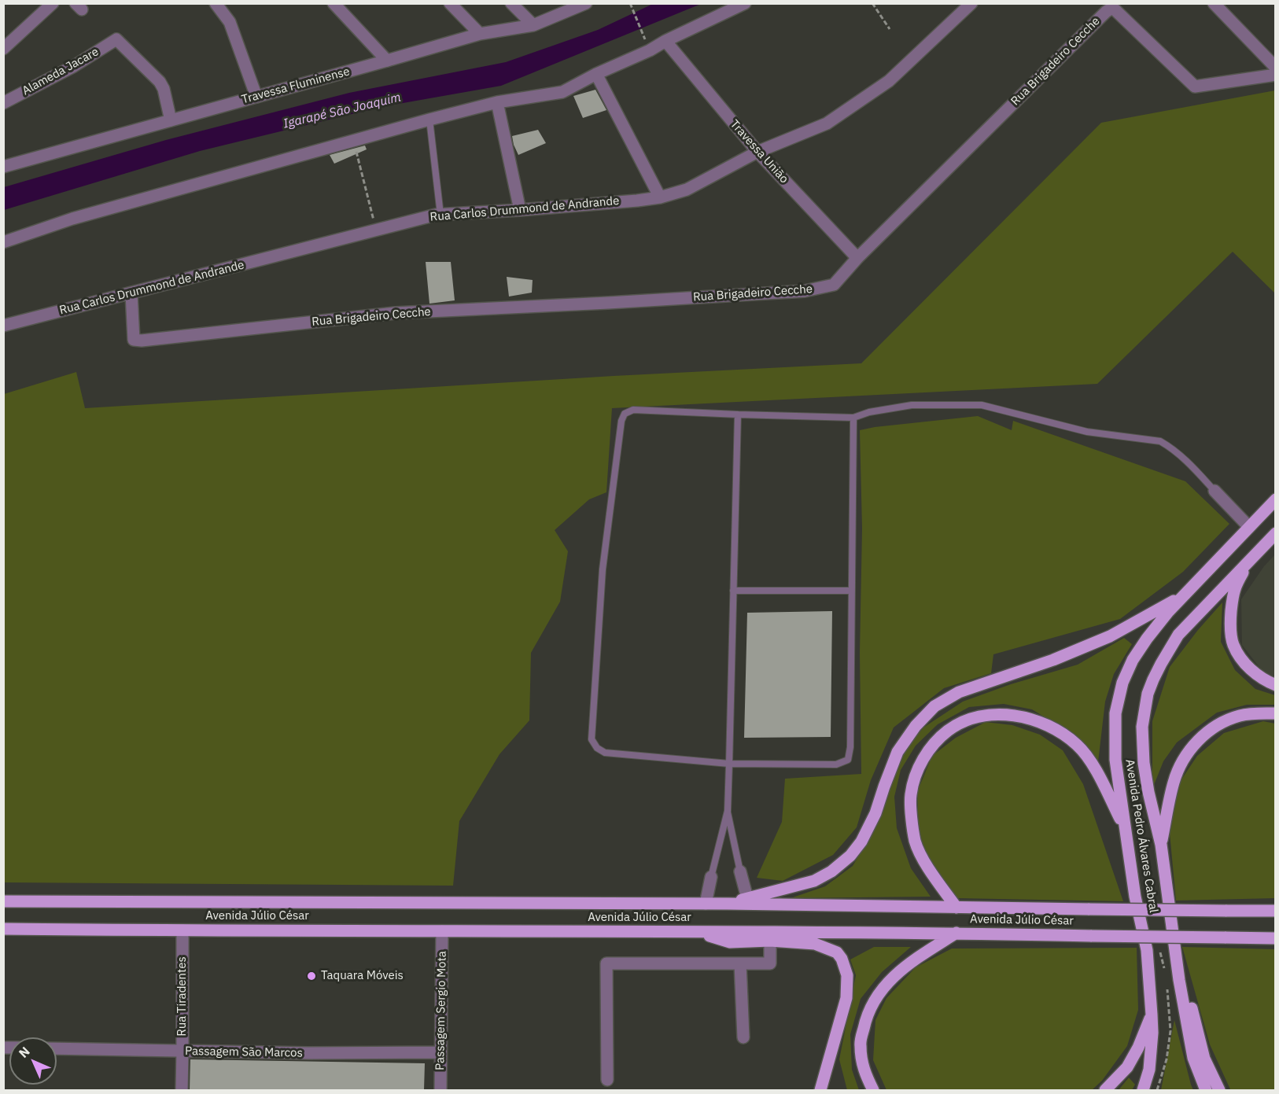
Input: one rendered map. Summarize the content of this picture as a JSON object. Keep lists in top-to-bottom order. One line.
{"streets":{"main road":["Avenida Pedro Álvares Cabral","Avenida Júlio César"],"street":["Rua Brigadeiro Cecche","Alameda Jacare","Travessa Fluminense","Travessa União","Rua Carlos Drummond de Andrande","Rua Tiradentes","Passagem Sergio Mota","Passagem São Marcos"]},"crossings":[["Rua Brigadeiro Cecche","Travessa União"],["Rua Brigadeiro Cecche","Rua Carlos Drummond de Andrande"],["Alameda Jacare","Travessa Fluminense"],["Travessa União","Rua Carlos Drummond de Andrande"],["Avenida Júlio César","Rua Tiradentes"],["Avenida Júlio César","Passagem Sergio Mota"],["Rua Tiradentes","Passagem São Marcos"],["Passagem Sergio Mota","Passagem São Marcos"]],"water":["Igarapé São Joaquim"],"places":["Taquara Móveis"],"north":"top left"}
